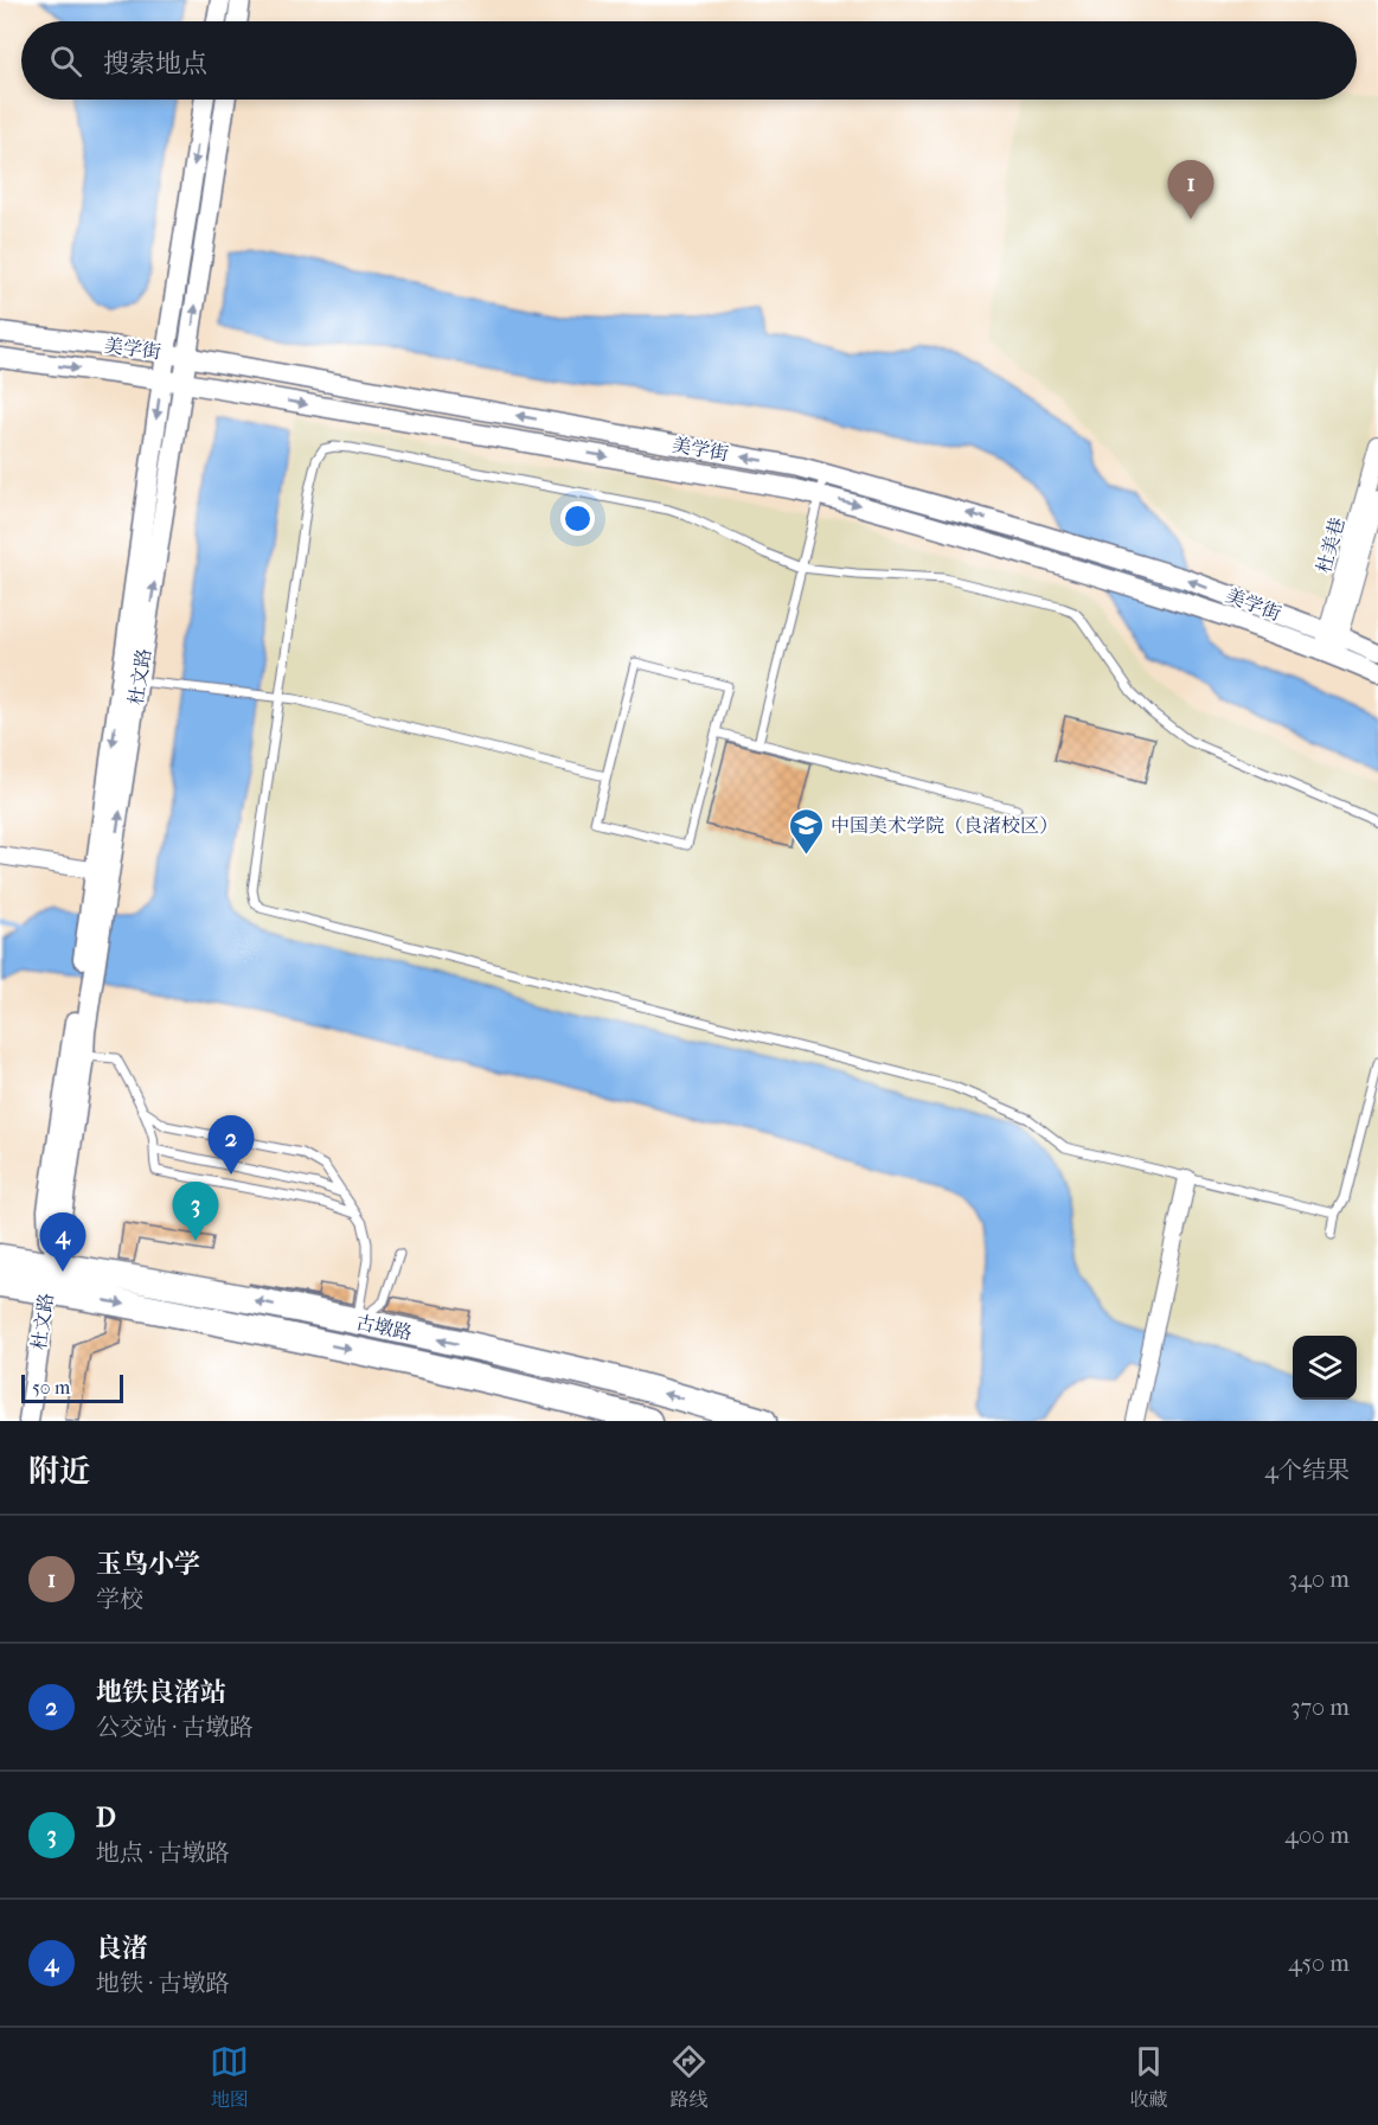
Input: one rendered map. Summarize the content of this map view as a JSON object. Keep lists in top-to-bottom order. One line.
{"streets":{"main road":["古墩路"],"street":["美学街","杜美巷","杜文路"]},"crossings":[["美学街","杜美巷"],["美学街","杜文路"],["杜文路","古墩路"]],"places":{"school or university":["中国美术学院（良渚校区）"]},"scale_bar":"50 m","page":{"search":"搜索地点","pins":["1","2","3","4"],"scale":"50 m","heading":["附近","4个结果"],"list":[{"mark":"1","name":"玉鸟小学","note":"学校","value":"340 m"},{"mark":"2","name":"地铁良渚站","note":"公交站 · 古墩路","value":"370 m"},{"mark":"3","name":"D","note":"地点 · 古墩路","value":"400 m"},{"mark":"4","name":"良渚","note":"地铁 · 古墩路","value":"450 m"}],"nav":["地图","路线","收藏"]}}
